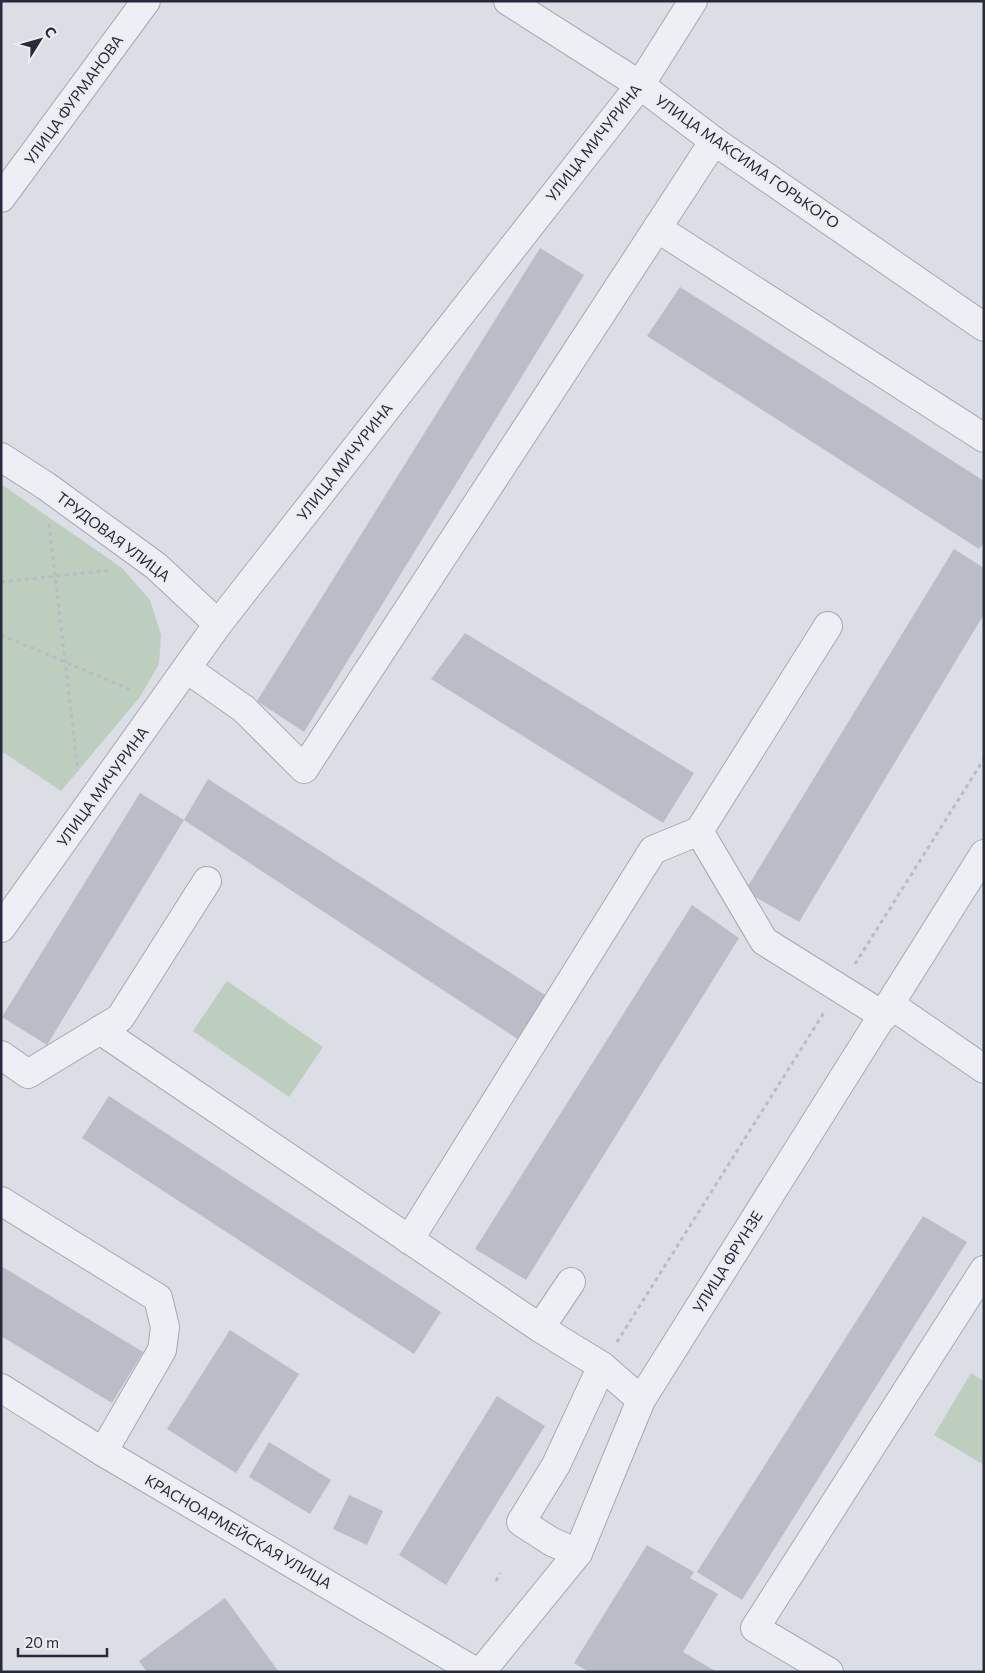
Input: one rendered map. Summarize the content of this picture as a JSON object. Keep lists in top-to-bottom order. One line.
{"streets":{"street":["УЛИЦА ФУРМАНОВА","УЛИЦА МИЧУРИНА","УЛИЦА МАКСИМА ГОРЬКОГО","ТРУДОВАЯ УЛИЦА","УЛИЦА ФРУНЗЕ","КРАСНОАРМЕЙСКАЯ УЛИЦА"]},"crossings":[["УЛИЦА МИЧУРИНА","УЛИЦА МАКСИМА ГОРЬКОГО"],["УЛИЦА МИЧУРИНА","ТРУДОВАЯ УЛИЦА"]],"scale_bar":"20 m","north":"top right"}
